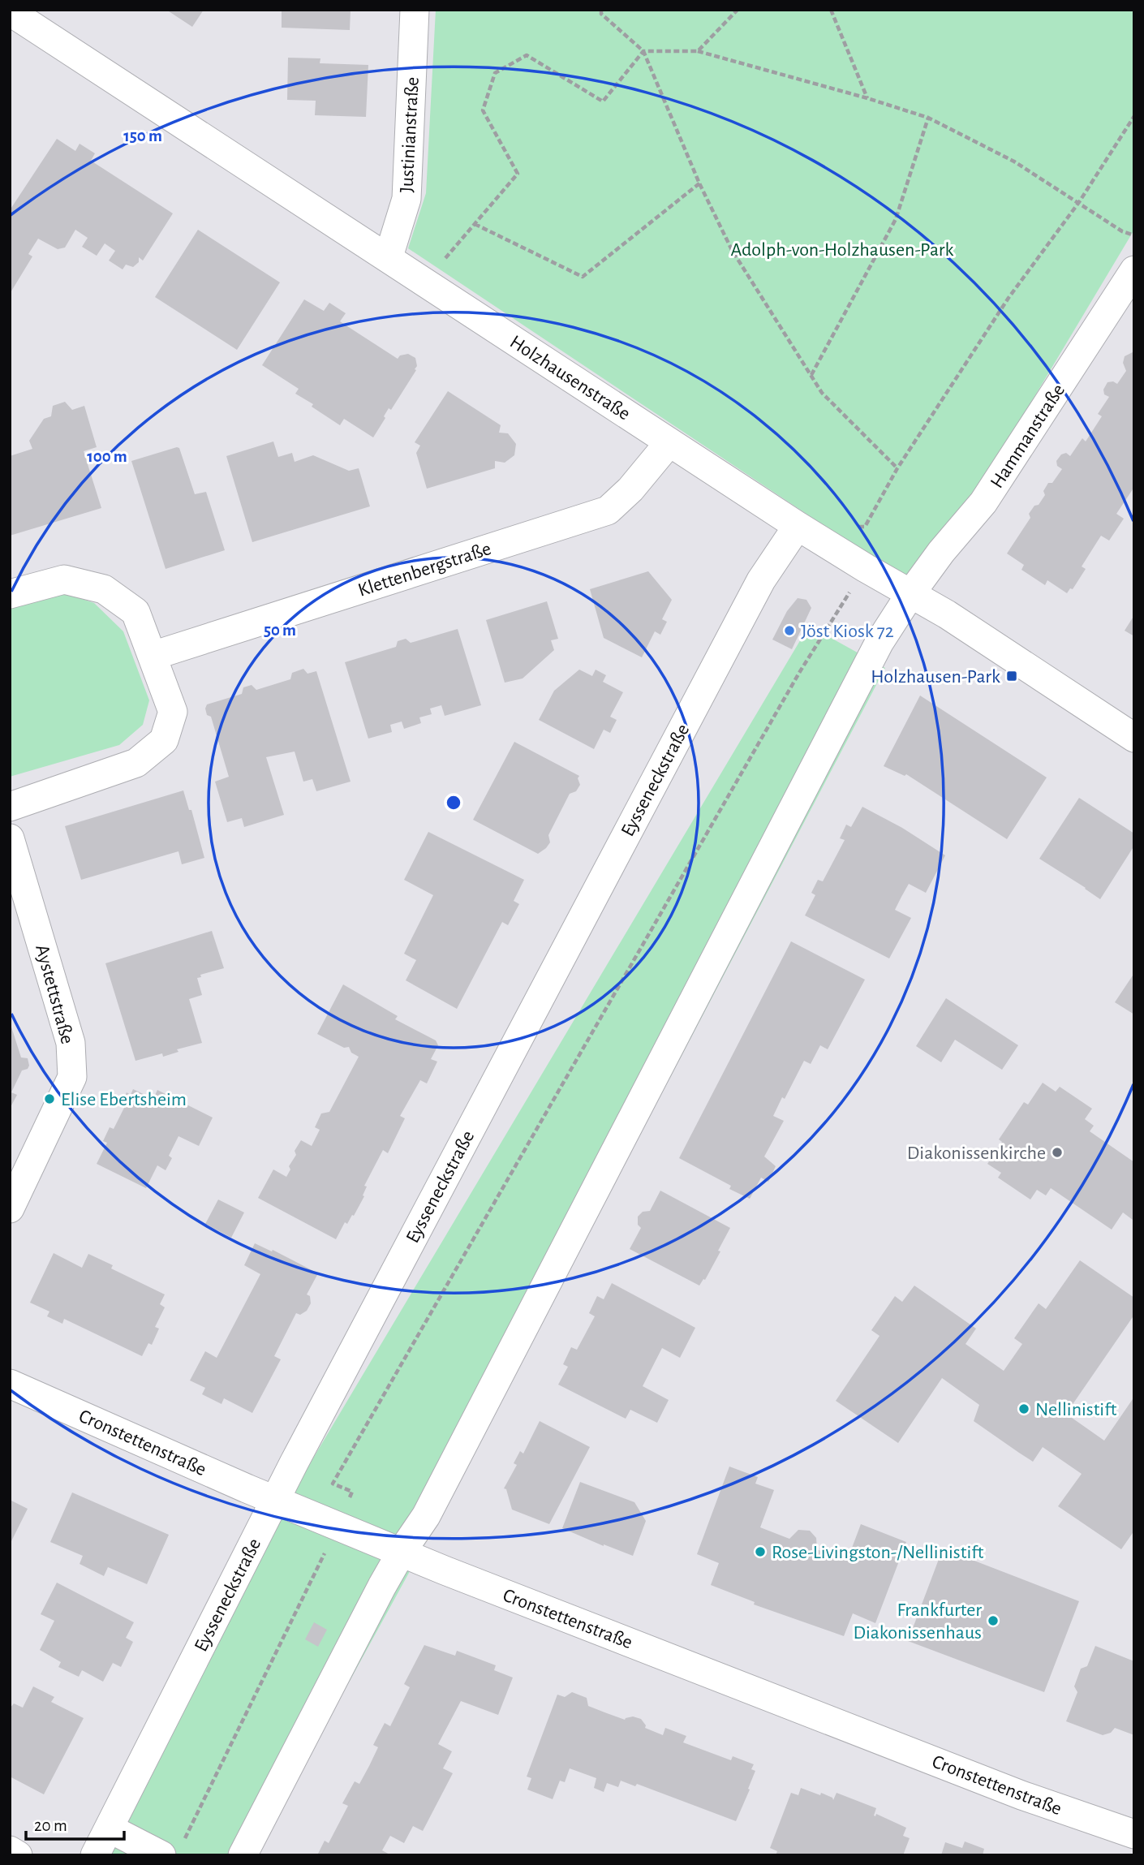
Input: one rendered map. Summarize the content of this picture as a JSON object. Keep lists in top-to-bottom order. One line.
{"streets":{"street":["Justinianstraße","Holzhausenstraße","Hammanstraße","Klettenbergstraße","Eysseneckstraße","Aystettstraße","Cronstettenstraße"]},"crossings":[["Justinianstraße","Holzhausenstraße"],["Holzhausenstraße","Hammanstraße"],["Holzhausenstraße","Klettenbergstraße"],["Holzhausenstraße","Eysseneckstraße"],["Eysseneckstraße","Cronstettenstraße"]],"parks":["Adolph-von-Holzhausen-Park"],"places":{"other":["Jöst Kiosk 72","Elise Ebertsheim","Diakonissenkirche","Nellinistift","Rose-Livingston-/Nellinistift","Frankfurter Diakonissenhaus"],"transit":["Holzhausen-Park"]},"scale_bar":"20 m","rings":["150 m","100 m","50 m"]}
